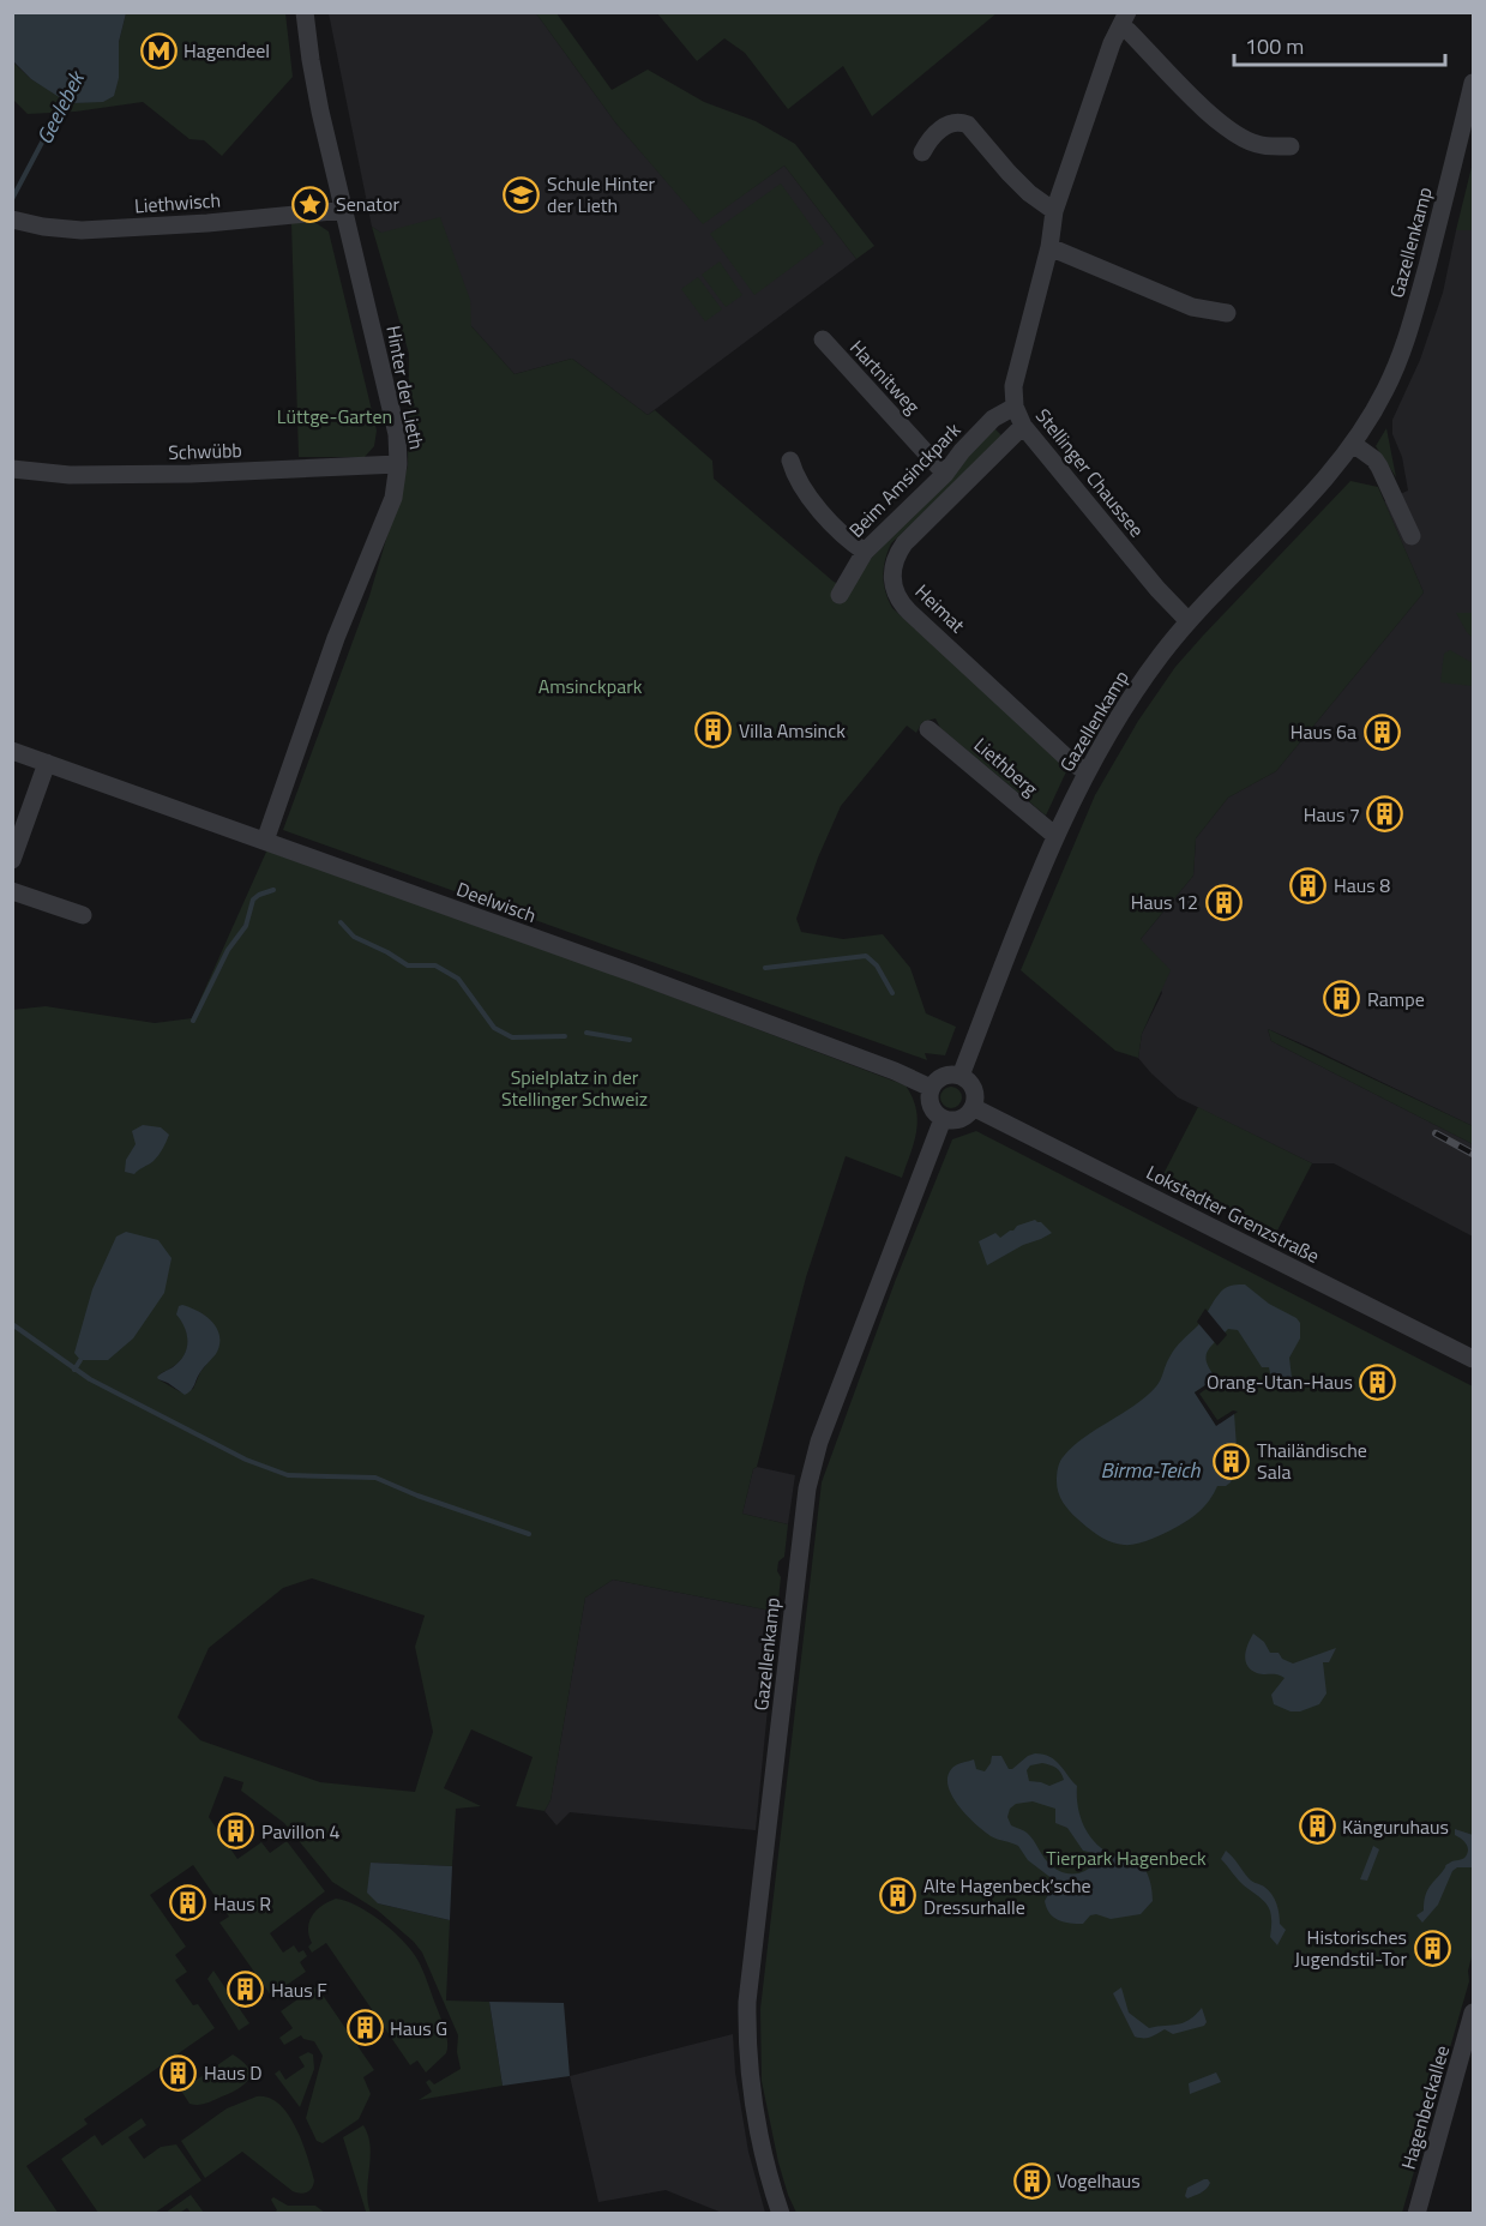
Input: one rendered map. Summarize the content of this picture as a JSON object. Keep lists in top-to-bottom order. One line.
{"streets":{"street":["Liethwisch","Gazellenkamp","Hartnitweg","Hinter der Lieth","Schwübb","Stellinger Chaussee","Beim Amsinckpark","Heimat","Liethberg","Deelwisch","Lokstedter Grenzstraße","Hagenbeckallee"]},"crossings":[["Liethwisch","Hinter der Lieth"],["Gazellenkamp","Stellinger Chaussee"],["Gazellenkamp","Heimat"],["Gazellenkamp","Liethberg"],["Gazellenkamp","Deelwisch"],["Gazellenkamp","Lokstedter Grenzstraße"],["Hartnitweg","Beim Amsinckpark"],["Hinter der Lieth","Schwübb"],["Hinter der Lieth","Deelwisch"],["Stellinger Chaussee","Beim Amsinckpark"],["Stellinger Chaussee","Heimat"],["Deelwisch","Lokstedter Grenzstraße"]],"water":["Geelebek","Birma-Teich"],"parks":["Lüttge-Garten","Amsinckpark","Spielplatz in der Stellinger Schweiz","Tierpark Hagenbeck"],"places":{"metro station":["Hagendeel"],"school or university":["Schule Hinter der Lieth"],"place":["Senator"],"building":["Villa Amsinck","Haus 6a","Haus 7","Haus 8","Haus 12","Rampe","Orang-Utan-Haus","Thailändische Sala","Känguruhaus","Pavillon 4","Alte Hagenbeck’sche Dressurhalle","Haus R","Historisches Jugendstil-Tor","Haus F","Haus G","Haus D","Vogelhaus"]},"scale_bar":"100 m"}
